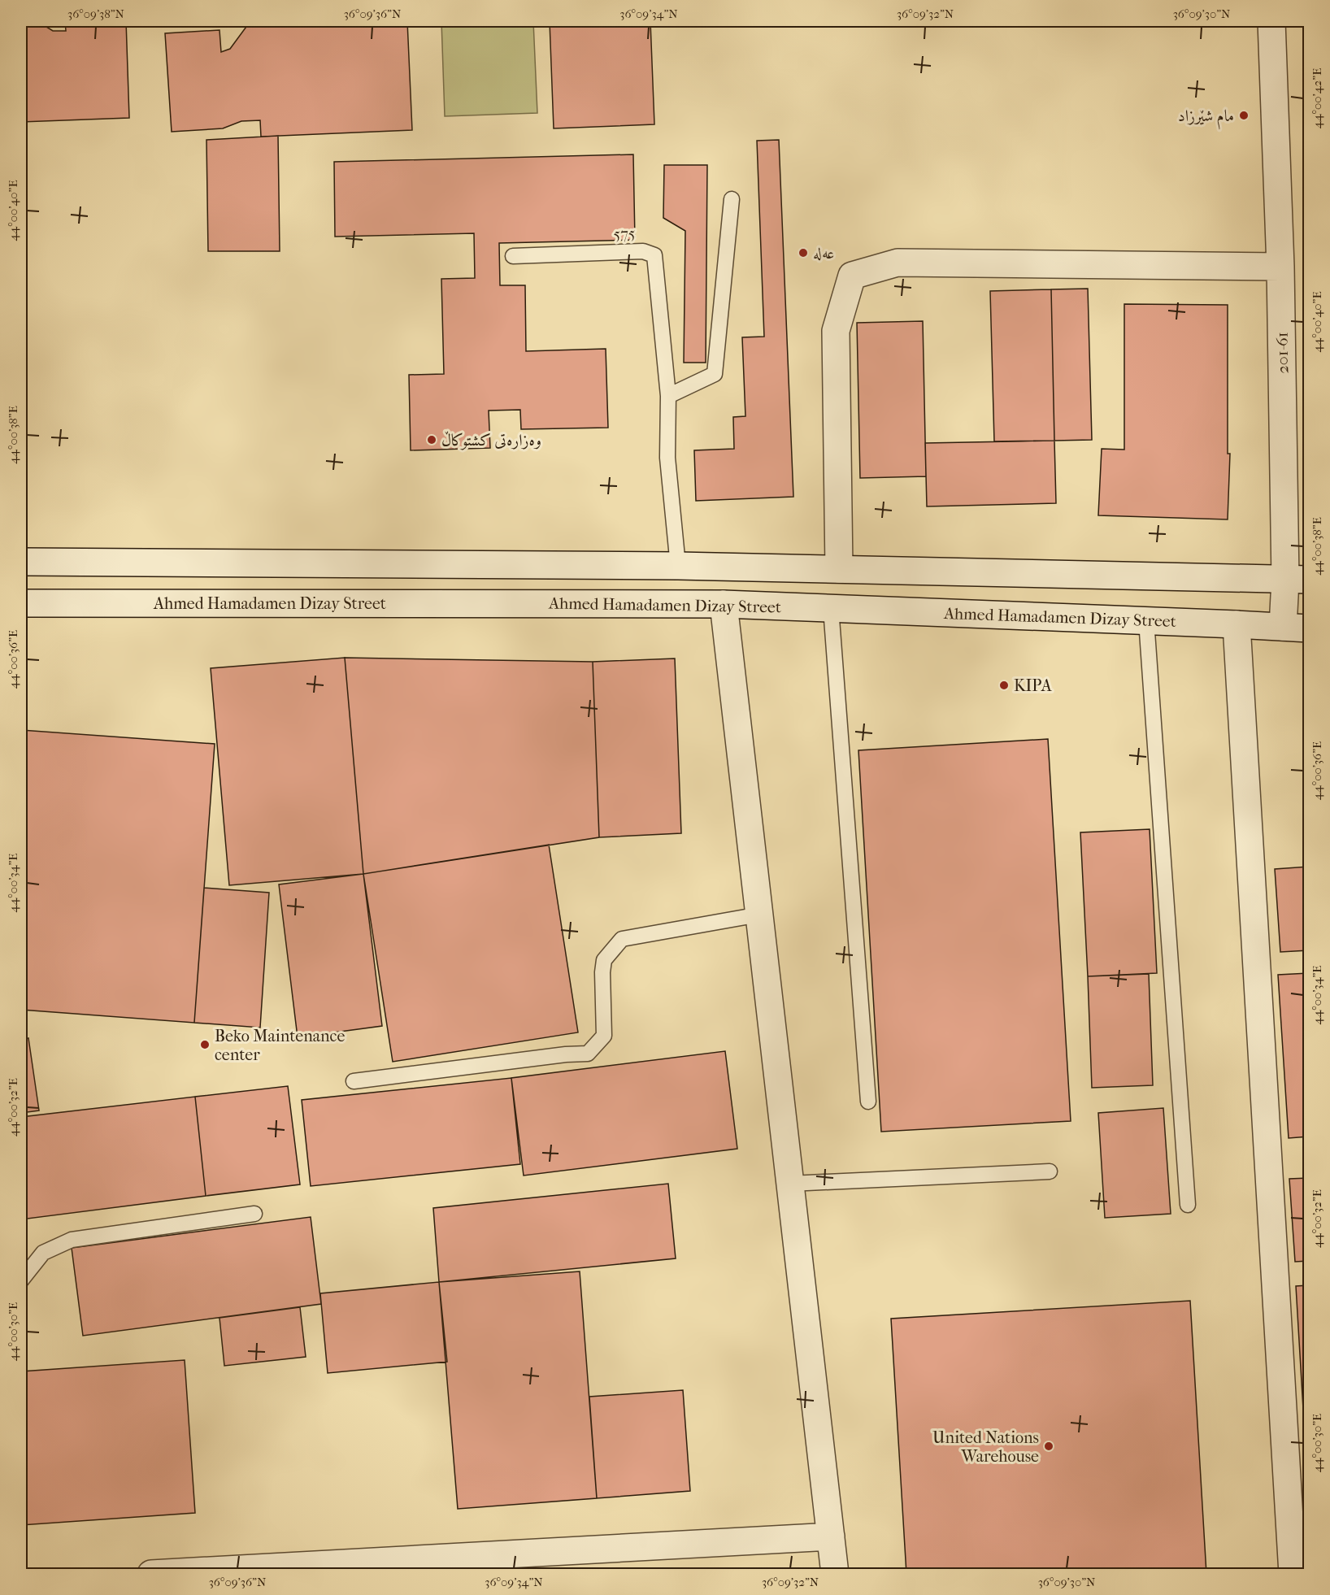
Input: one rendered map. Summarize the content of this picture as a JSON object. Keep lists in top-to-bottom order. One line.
{"streets":{"street":["201-61","Ahmed Hamadamen Dizay Street"],"lane":["575"]},"crossings":[["201-61","Ahmed Hamadamen Dizay Street"]],"places":["مام شێرزاد","عەلە","وەزارەتی کشتوکاڵ","KIPA","Beko Maintenance center","United Nations Warehouse"],"coordinates":["36°09'38\"N","36°09'36\"N","36°09'34\"N","36°09'32\"N","36°09'30\"N","44°00'42\"E","44°00'40\"E","44°00'38\"E","44°00'36\"E","44°00'34\"E","44°00'32\"E","44°00'30\"E"]}
